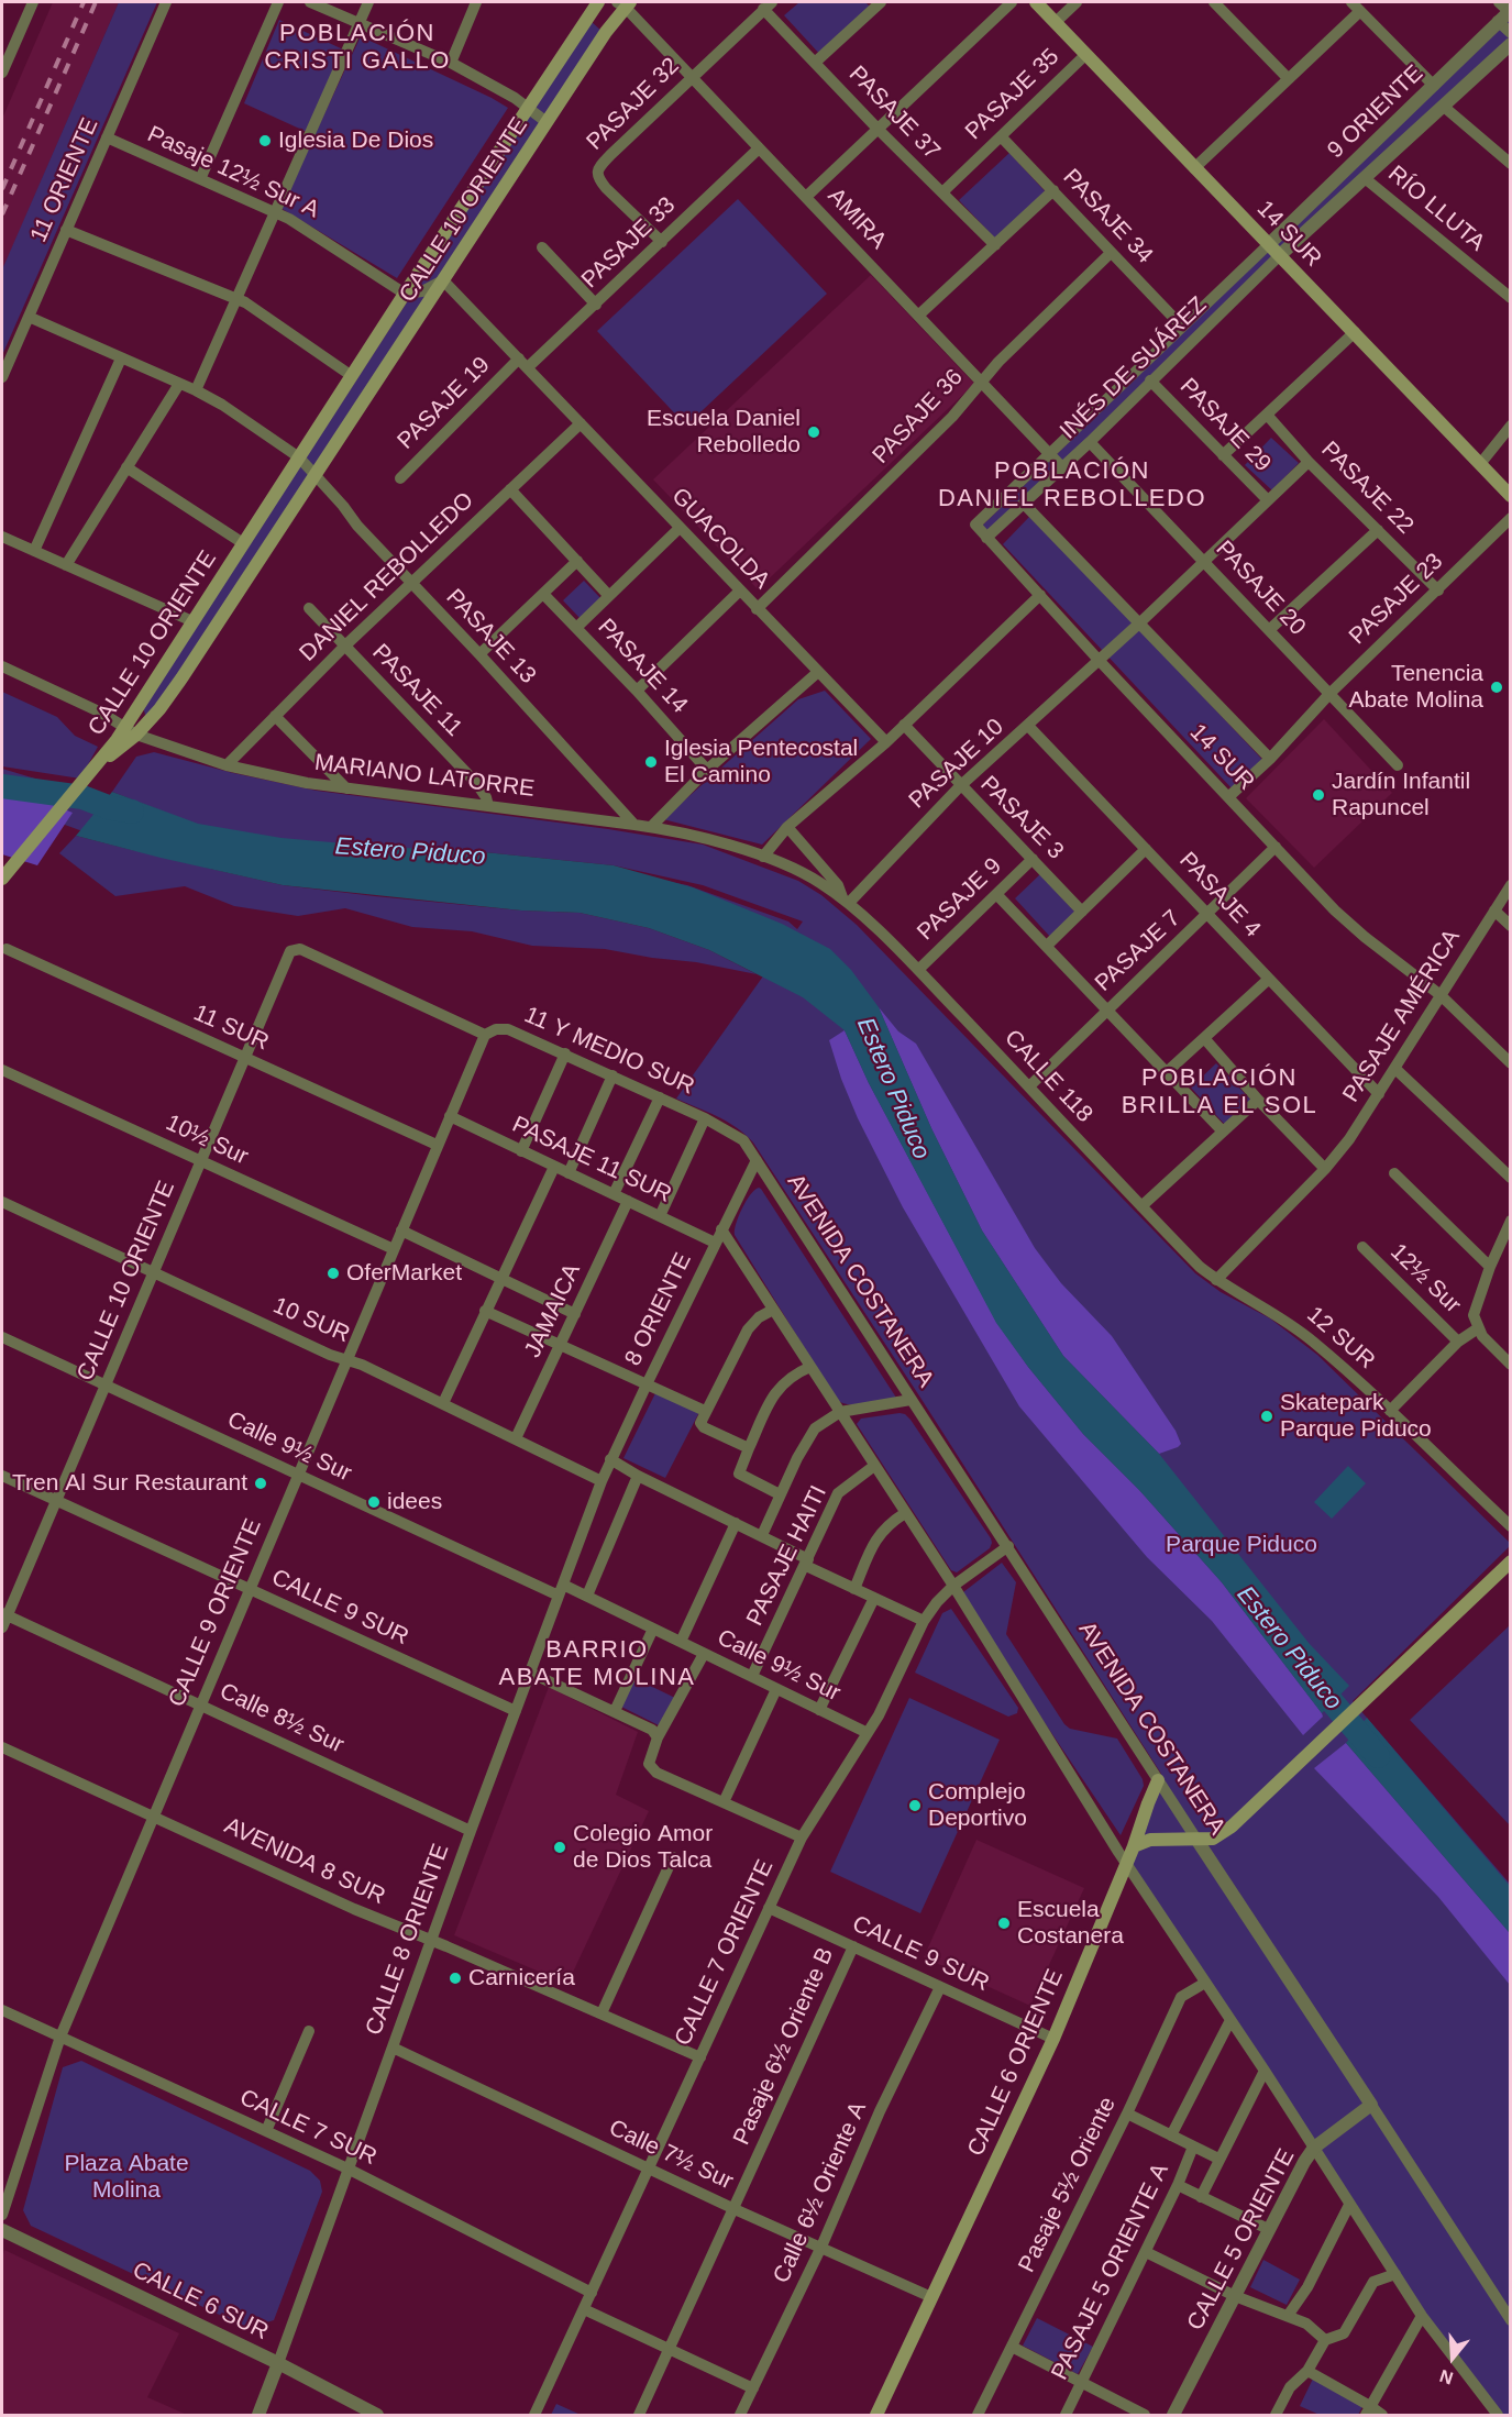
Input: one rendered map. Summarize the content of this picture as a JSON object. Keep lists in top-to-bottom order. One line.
{"streets":{"main road":["CALLE 10 ORIENTE","14 SUR","CALLE 6 ORIENTE"],"street":["PASAJE 35","PASAJE 32","9 ORIENTE","PASAJE 37","Pasaje 12½ Sur A","11 ORIENTE","RÍO LLUTA","PASAJE 34","AMIRA","PASAJE 33","INÉS DE SUÁREZ","PASAJE 19","PASAJE 36","PASAJE 29","PASAJE 22","GUACOLDA","DANIEL REBOLLEDO","PASAJE 20","PASAJE 23","PASAJE 13","PASAJE 14","PASAJE 11","PASAJE 10","MARIANO LATORRE","PASAJE 3","PASAJE 4","PASAJE 9","PASAJE 7","PASAJE AMÉRICA","11 SUR","11 Y MEDIO SUR","CALLE 118","10½ Sur","PASAJE 11 SUR","12½ Sur","AVENIDA COSTANERA","8 ORIENTE","JAMAICA","10 SUR","12 SUR","Calle 9½ Sur","PASAJE HAITI","CALLE 9 SUR","CALLE 9 ORIENTE","Calle 8½ Sur","AVENIDA 8 SUR","CALLE 8 ORIENTE","CALLE 7 ORIENTE","Pasaje 6½ Oriente B","CALLE 7 SUR","Calle 7½ Sur","Pasaje 5½ Oriente","Calle 6½ Oriente A","CALLE 5 ORIENTE","PASAJE 5 ORIENTE A","CALLE 6 SUR"]},"crossings":[["PASAJE 35","PASAJE 37"],["PASAJE 35","PASAJE 34"],["PASAJE 35","14 SUR"],["PASAJE 32","PASAJE 37"],["PASAJE 32","AMIRA"],["PASAJE 32","PASAJE 33"],["9 ORIENTE","RÍO LLUTA"],["9 ORIENTE","14 SUR"],["9 ORIENTE","INÉS DE SUÁREZ"],["Pasaje 12½ Sur A","11 ORIENTE"],["Pasaje 12½ Sur A","CALLE 10 ORIENTE"],["11 ORIENTE","PASAJE 13"],["CALLE 10 ORIENTE","AMIRA"],["CALLE 10 ORIENTE","GUACOLDA"],["CALLE 10 ORIENTE","PASAJE 13"],["CALLE 10 ORIENTE","MARIANO LATORRE"],["CALLE 10 ORIENTE","11 SUR"],["CALLE 10 ORIENTE","11 Y MEDIO SUR"],["CALLE 10 ORIENTE","10½ Sur"],["CALLE 10 ORIENTE","10 SUR"],["CALLE 10 ORIENTE","Calle 9½ Sur"],["CALLE 10 ORIENTE","CALLE 9 SUR"],["CALLE 10 ORIENTE","Calle 8½ Sur"],["PASAJE 34","INÉS DE SUÁREZ"],["PASAJE 34","PASAJE 36"],["AMIRA","PASAJE 33"],["AMIRA","INÉS DE SUÁREZ"],["AMIRA","PASAJE 36"],["14 SUR","INÉS DE SUÁREZ"],["14 SUR","PASAJE 23"],["14 SUR","PASAJE 10"],["14 SUR","PASAJE 7"],["14 SUR","PASAJE AMÉRICA"],["PASAJE 33","PASAJE 19"],["PASAJE 33","GUACOLDA"],["INÉS DE SUÁREZ","PASAJE 29"],["INÉS DE SUÁREZ","PASAJE 20"],["PASAJE 19","GUACOLDA"],["PASAJE 36","GUACOLDA"],["PASAJE 29","PASAJE 10"],["PASAJE 22","PASAJE 23"],["PASAJE 22","PASAJE 10"],["GUACOLDA","DANIEL REBOLLEDO"],["DANIEL REBOLLEDO","PASAJE 13"],["DANIEL REBOLLEDO","PASAJE 11"],["DANIEL REBOLLEDO","MARIANO LATORRE"],["PASAJE 20","PASAJE 23"],["PASAJE 20","PASAJE 10"],["PASAJE 13","MARIANO LATORRE"],["PASAJE 11","MARIANO LATORRE"],["PASAJE 10","MARIANO LATORRE"],["PASAJE 10","PASAJE 3"],["PASAJE 10","PASAJE 4"],["PASAJE 10","CALLE 118"],["MARIANO LATORRE","CALLE 118"],["PASAJE 3","PASAJE 9"],["PASAJE 4","PASAJE 7"],["PASAJE 4","PASAJE AMÉRICA"],["PASAJE 9","CALLE 118"],["PASAJE 7","CALLE 118"],["PASAJE AMÉRICA","CALLE 118"],["PASAJE AMÉRICA","12 SUR"],["11 SUR","CALLE 9 ORIENTE"],["11 Y MEDIO SUR","AVENIDA COSTANERA"],["11 Y MEDIO SUR","8 ORIENTE"],["11 Y MEDIO SUR","CALLE 9 ORIENTE"],["CALLE 118","12 SUR"],["10½ Sur","CALLE 9 ORIENTE"],["PASAJE 11 SUR","8 ORIENTE"],["PASAJE 11 SUR","JAMAICA"],["PASAJE 11 SUR","CALLE 9 ORIENTE"],["AVENIDA COSTANERA","8 ORIENTE"],["AVENIDA COSTANERA","CALLE 7 ORIENTE"],["AVENIDA COSTANERA","CALLE 6 ORIENTE"],["AVENIDA COSTANERA","CALLE 5 ORIENTE"],["8 ORIENTE","10 SUR"],["8 ORIENTE","CALLE 8 ORIENTE"],["JAMAICA","10 SUR"],["10 SUR","CALLE 9 ORIENTE"],["10 SUR","CALLE 8 ORIENTE"],["Calle 9½ Sur","PASAJE HAITI"],["Calle 9½ Sur","CALLE 9 ORIENTE"],["Calle 9½ Sur","CALLE 8 ORIENTE"],["Calle 9½ Sur","CALLE 7 ORIENTE"],["CALLE 9 SUR","CALLE 9 ORIENTE"],["CALLE 9 SUR","CALLE 8 ORIENTE"],["CALLE 9 SUR","CALLE 7 ORIENTE"],["CALLE 9 SUR","Pasaje 6½ Oriente B"],["CALLE 9 SUR","CALLE 6 ORIENTE"],["CALLE 9 SUR","Calle 6½ Oriente A"],["CALLE 9 ORIENTE","Calle 8½ Sur"],["CALLE 9 ORIENTE","AVENIDA 8 SUR"],["CALLE 9 ORIENTE","CALLE 7 SUR"],["Calle 8½ Sur","CALLE 8 ORIENTE"],["AVENIDA 8 SUR","CALLE 8 ORIENTE"],["AVENIDA 8 SUR","CALLE 7 ORIENTE"],["CALLE 8 ORIENTE","CALLE 7 SUR"],["CALLE 8 ORIENTE","Calle 7½ Sur"],["CALLE 8 ORIENTE","CALLE 6 SUR"],["CALLE 7 ORIENTE","CALLE 7 SUR"],["CALLE 7 ORIENTE","Calle 7½ Sur"],["Pasaje 6½ Oriente B","Calle 7½ Sur"],["CALLE 6 ORIENTE","Calle 7½ Sur"],["Calle 7½ Sur","Calle 6½ Oriente A"]],"districts":["POBLACIÓN CRISTI GALLO","POBLACIÓN DANIEL REBOLLEDO","POBLACIÓN BRILLA EL SOL","BARRIO ABATE MOLINA"],"water":["Estero Piduco"],"parks":["Parque Piduco","Plaza Abate Molina"],"places":["Iglesia De Dios","Escuela Daniel Rebolledo","Tenencia Abate Molina","Iglesia Pentecostal El Camino","Jardín Infantil Rapuncel","OferMarket","Skatepark Parque Piduco","Tren Al Sur Restaurant","idees","Complejo Deportivo","Colegio Amor de Dios Talca","Escuela Costanera","Carnicería"],"north":"bottom"}
